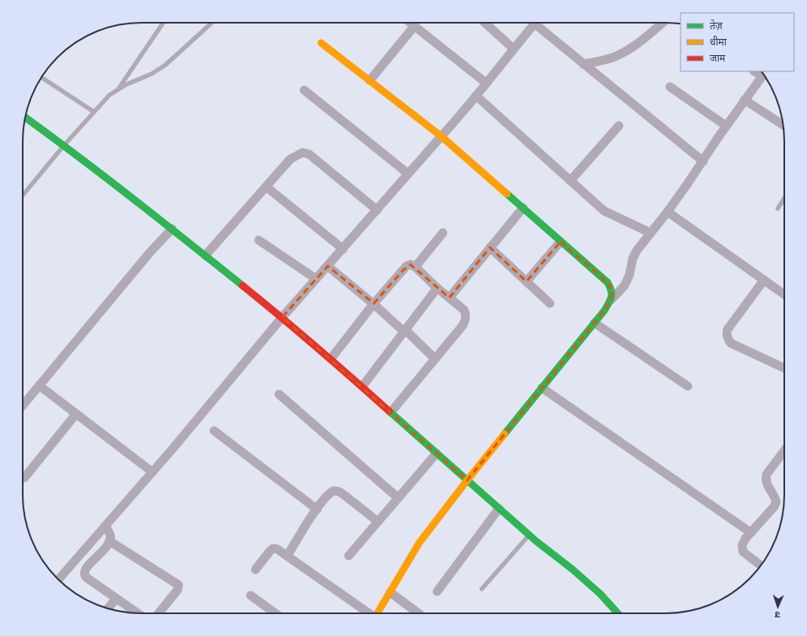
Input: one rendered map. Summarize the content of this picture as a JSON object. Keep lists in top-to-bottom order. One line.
{"legend":["तेज़","धीमा","जाम"],"north":"bottom"}
